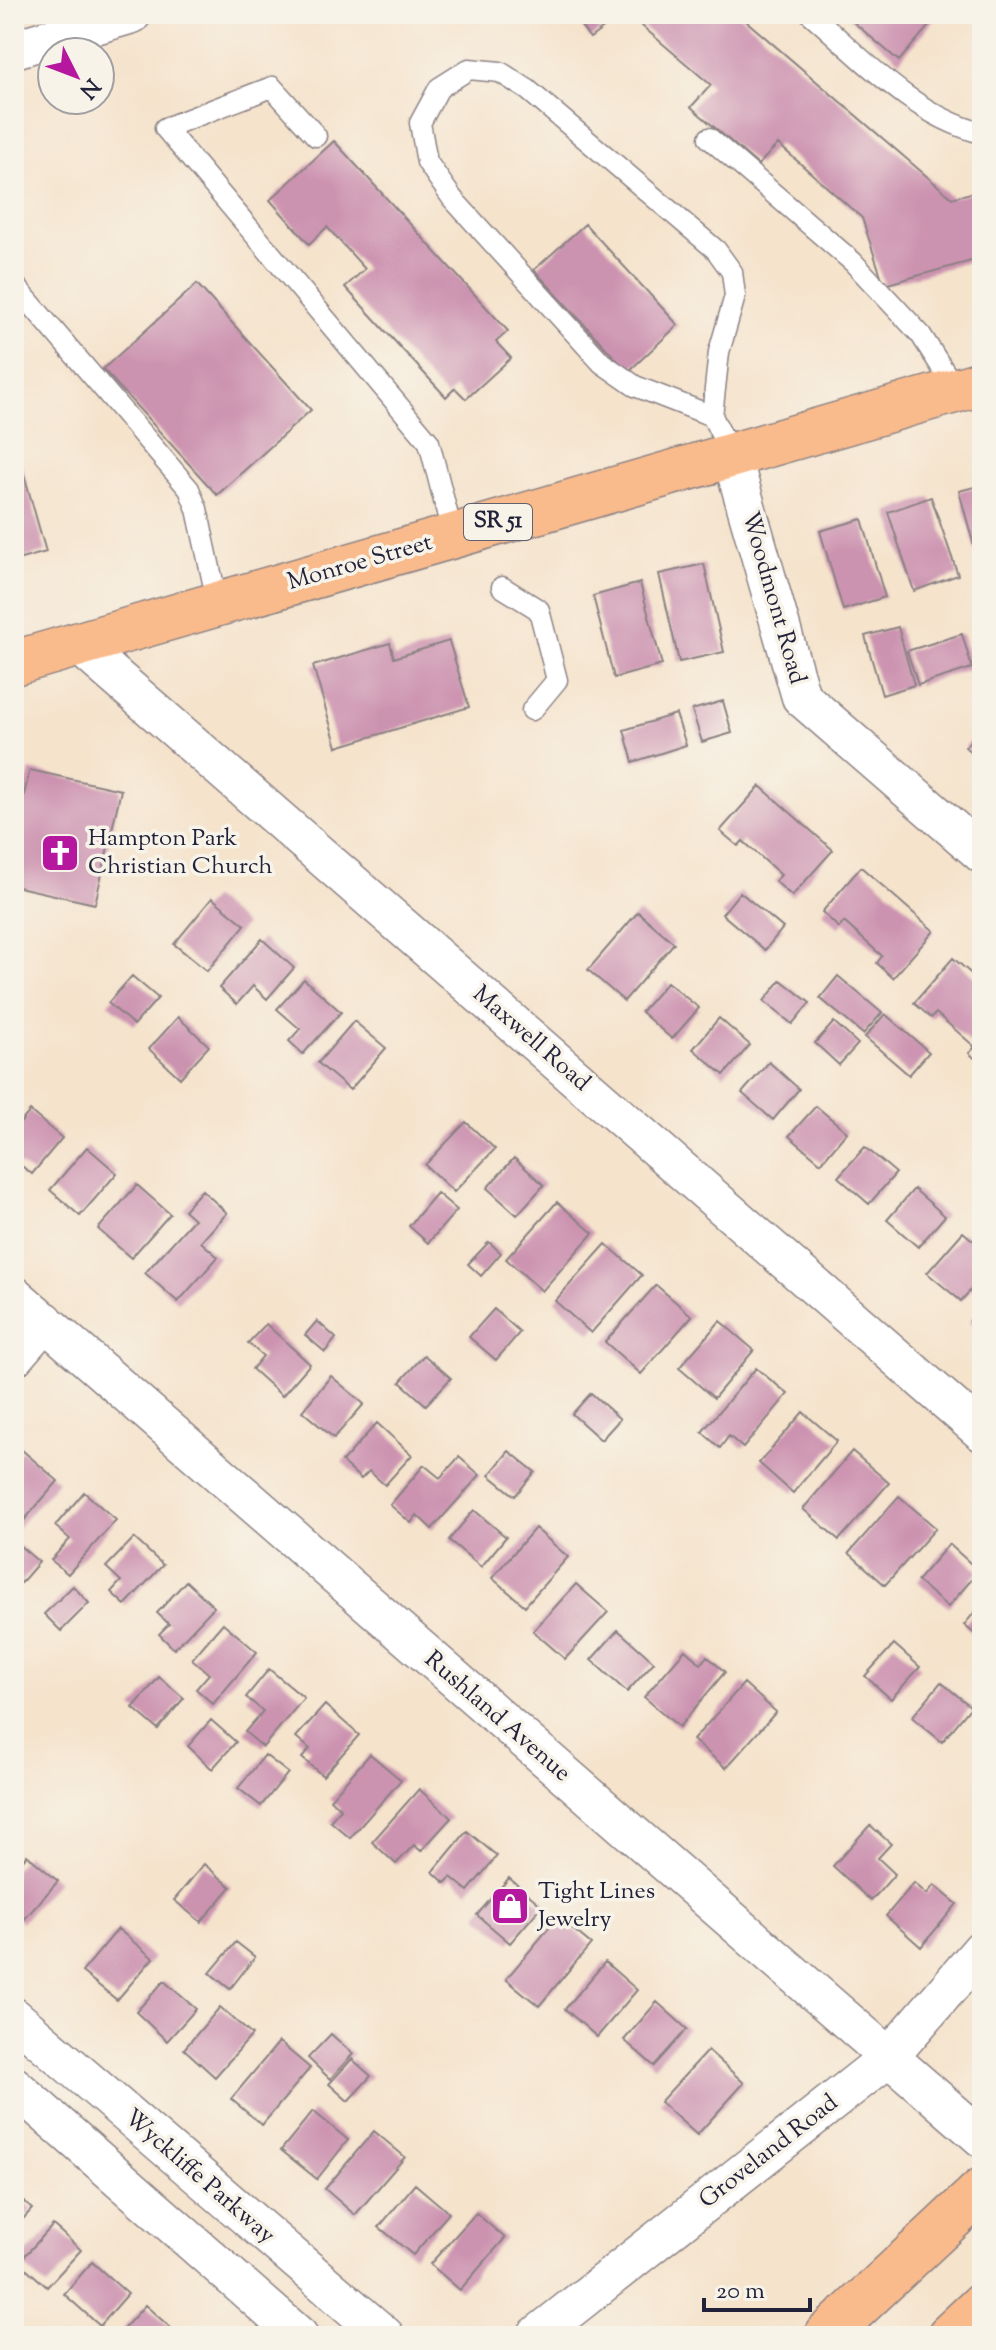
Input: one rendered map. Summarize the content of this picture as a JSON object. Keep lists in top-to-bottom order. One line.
{"streets":{"main road":["SR 51","Monroe Street"],"street":["Woodmont Road","Maxwell Road","Rushland Avenue","Groveland Road","Wyckliffe Parkway"]},"crossings":[["Monroe Street","Woodmont Road"],["Monroe Street","Maxwell Road"],["Rushland Avenue","Groveland Road"]],"places":{"church":["Hampton Park Christian Church"],"shop":["Tight Lines Jewelry"]},"scale_bar":"20 m","north":"bottom right"}
